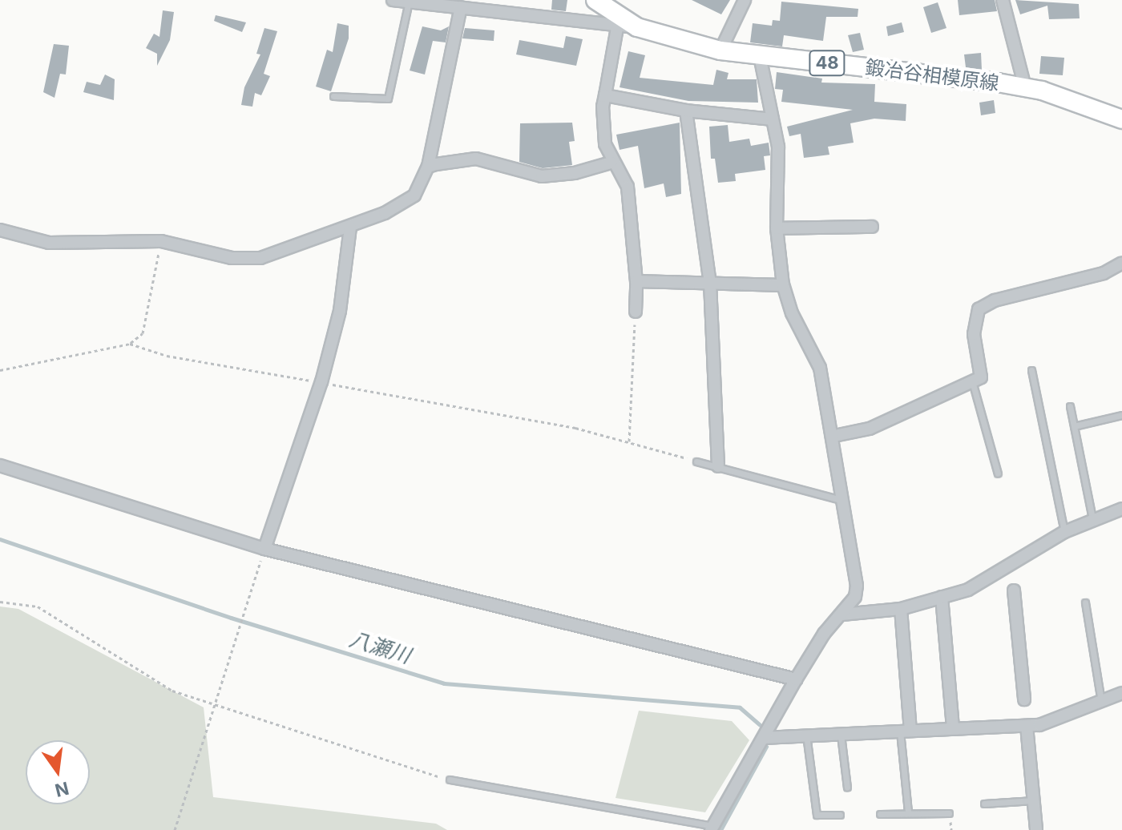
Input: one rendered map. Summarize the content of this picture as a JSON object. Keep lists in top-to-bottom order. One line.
{"streets":{"main road":["48","鍛冶谷相模原線"]},"water":["八瀬川"],"north":"bottom"}
